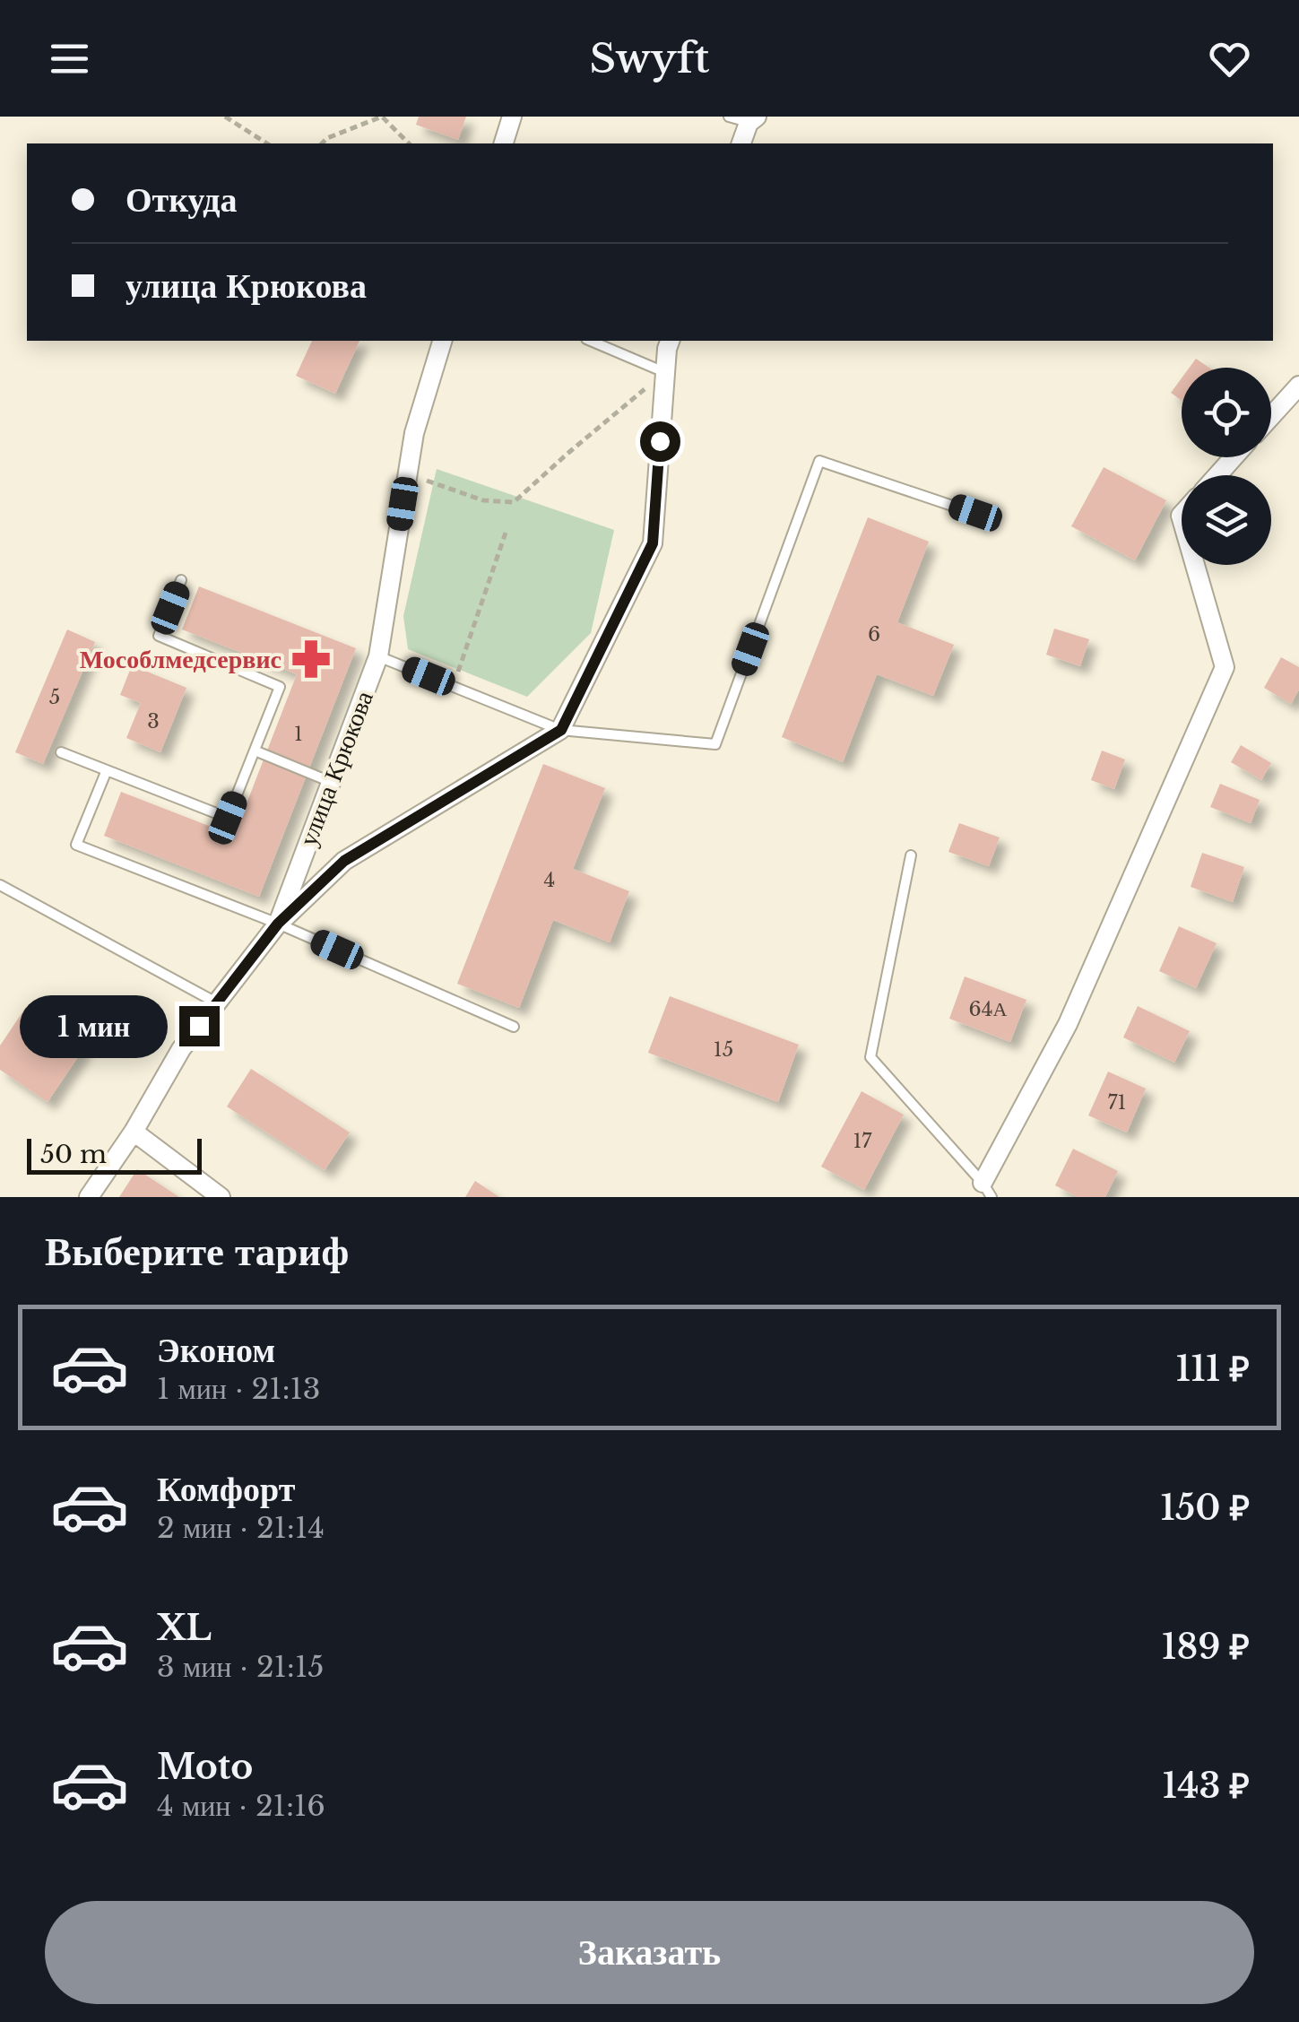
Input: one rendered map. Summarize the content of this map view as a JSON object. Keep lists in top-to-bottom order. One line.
{"streets":{"street":["улица Крюкова"]},"places":{"pharmacy":["Мособлмедсервис"]},"house_numbers":["6","5","3","1","4","64А","15","71","17"],"scale_bar":"50 m","page":{"header":"Swyft","banner":["Откуда","улица Крюкова"],"bubble":"1 мин","scale":"50 m","heading":"Выберите тариф","list":[{"name":"Эконом","note":"1 мин · 21:13","value":"111 ₽"},{"name":"Комфорт","note":"2 мин · 21:14","value":"150 ₽"},{"name":"XL","note":"3 мин · 21:15","value":"189 ₽"},{"name":"Moto","note":"4 мин · 21:16","value":"143 ₽"}],"buttons":"Заказать"}}
